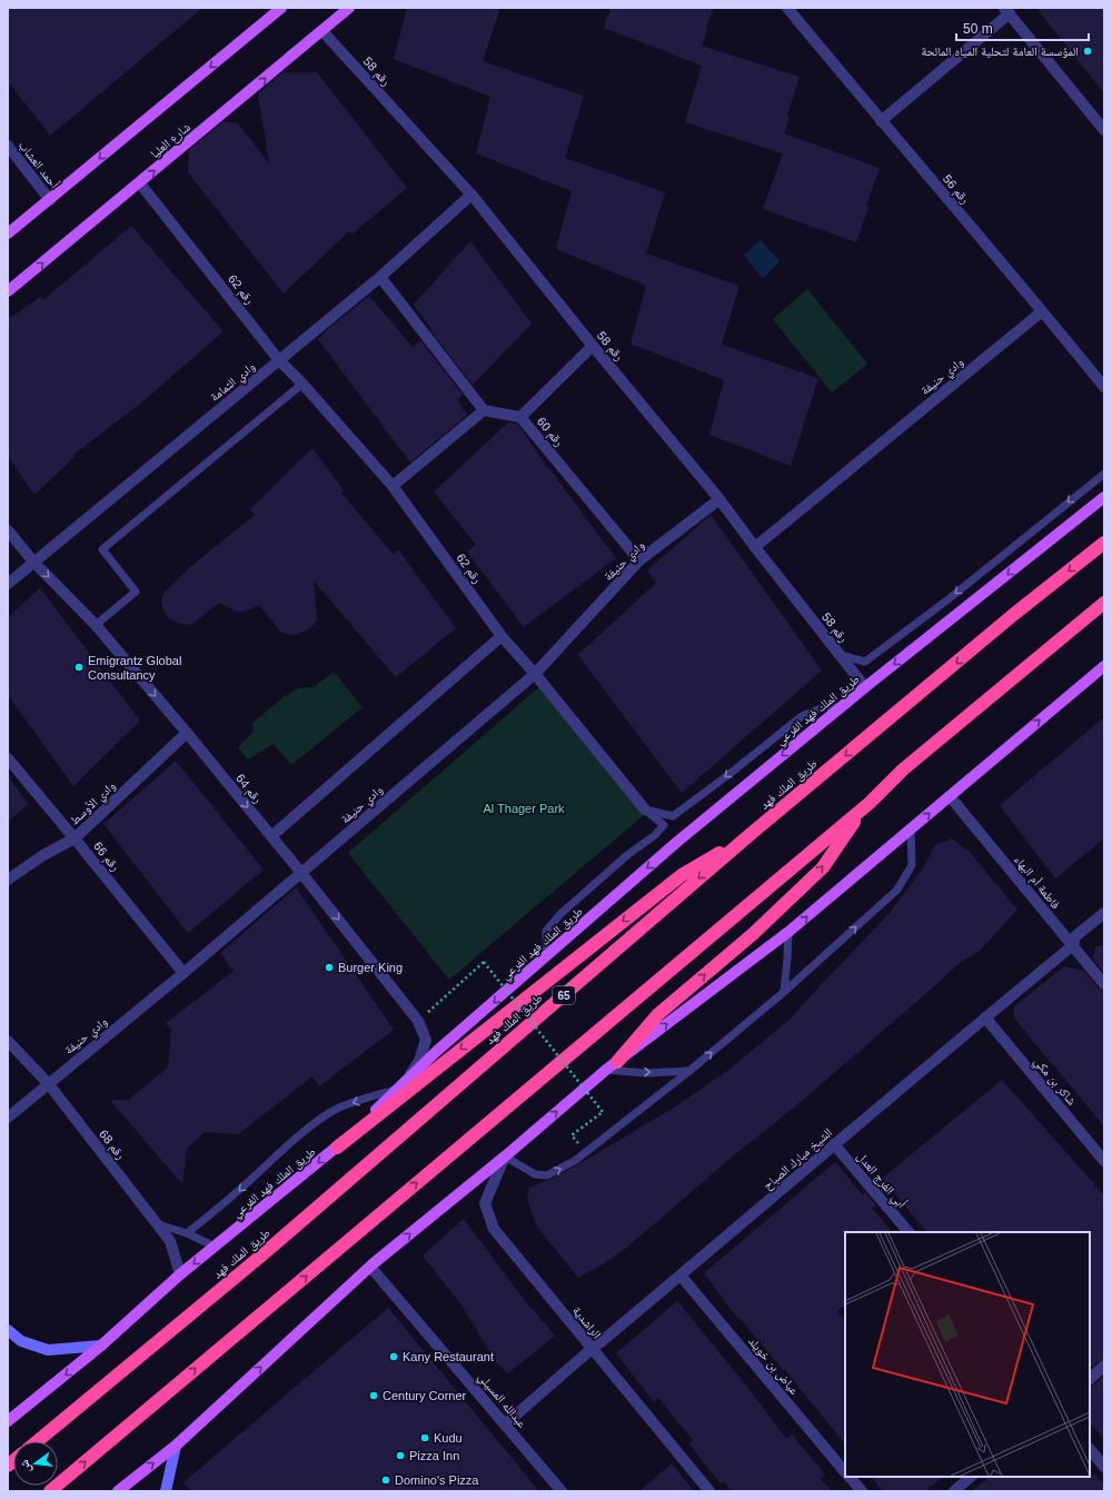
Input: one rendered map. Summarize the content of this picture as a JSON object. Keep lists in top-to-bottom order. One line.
{"streets":{"highway":["طريق الملك فهد","65"],"main road":["شارع العليا","طريق الملك فهد الفرعي"],"street":["رقم 58","أحمد العشاب","رقم 56","رقم 62","وادي حنيفة","وادي الثمامة","رقم 60","رقم 64","وادي الأوسط","رقم 66","فاطمة أم البهاء","شاكر بن مكي","رقم 68","الشيخ مبارك الصباح","أبي الفرج العدل","الراشدية","عياض بن خويلد","عبدالله المسيلي"]},"crossings":[["رقم 58","شارع العليا"],["رقم 58","وادي حنيفة"],["رقم 58","وادي الثمامة"],["رقم 58","طريق الملك فهد الفرعي"],["شارع العليا","رقم 62"],["رقم 56","وادي حنيفة"],["رقم 62","وادي حنيفة"],["رقم 62","وادي الثمامة"],["رقم 62","طريق الملك فهد الفرعي"],["وادي حنيفة","رقم 60"],["وادي حنيفة","رقم 64"],["وادي حنيفة","رقم 66"],["وادي حنيفة","رقم 68"],["وادي الثمامة","رقم 64"],["طريق الملك فهد الفرعي","رقم 64"],["طريق الملك فهد الفرعي","رقم 68"],["رقم 64","وادي الأوسط"],["وادي الأوسط","رقم 66"],["فاطمة أم البهاء","الشيخ مبارك الصباح"],["شاكر بن مكي","الشيخ مبارك الصباح"],["الشيخ مبارك الصباح","أبي الفرج العدل"],["الشيخ مبارك الصباح","الراشدية"],["الشيخ مبارك الصباح","عياض بن خويلد"],["الشيخ مبارك الصباح","عبدالله المسيلي"]],"one_way":["طريق الملك فهد الفرعي","رقم 64"],"parks":["Al Thager Park"],"places":["المؤسسة العامة لتحلية المياه المالحة","Emigrantz Global Consultancy","Burger King","Kany Restaurant","Century Corner","Kudu","Pizza Inn","Domino's Pizza"],"scale_bar":"50 m","north":"left"}
